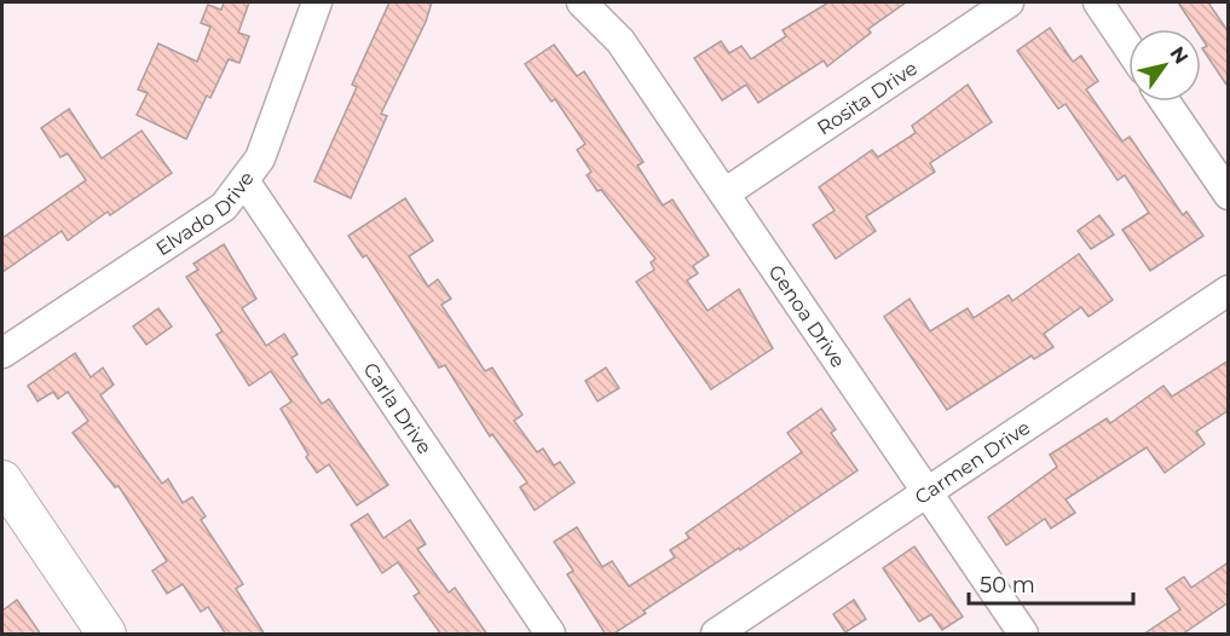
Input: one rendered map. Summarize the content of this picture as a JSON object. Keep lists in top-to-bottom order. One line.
{"streets":{"street":["Rosita Drive","Elvado Drive","Genoa Drive","Carla Drive","Carmen Drive"]},"crossings":[["Rosita Drive","Genoa Drive"],["Elvado Drive","Carla Drive"],["Genoa Drive","Carmen Drive"]],"scale_bar":"50 m","north":"top right"}
